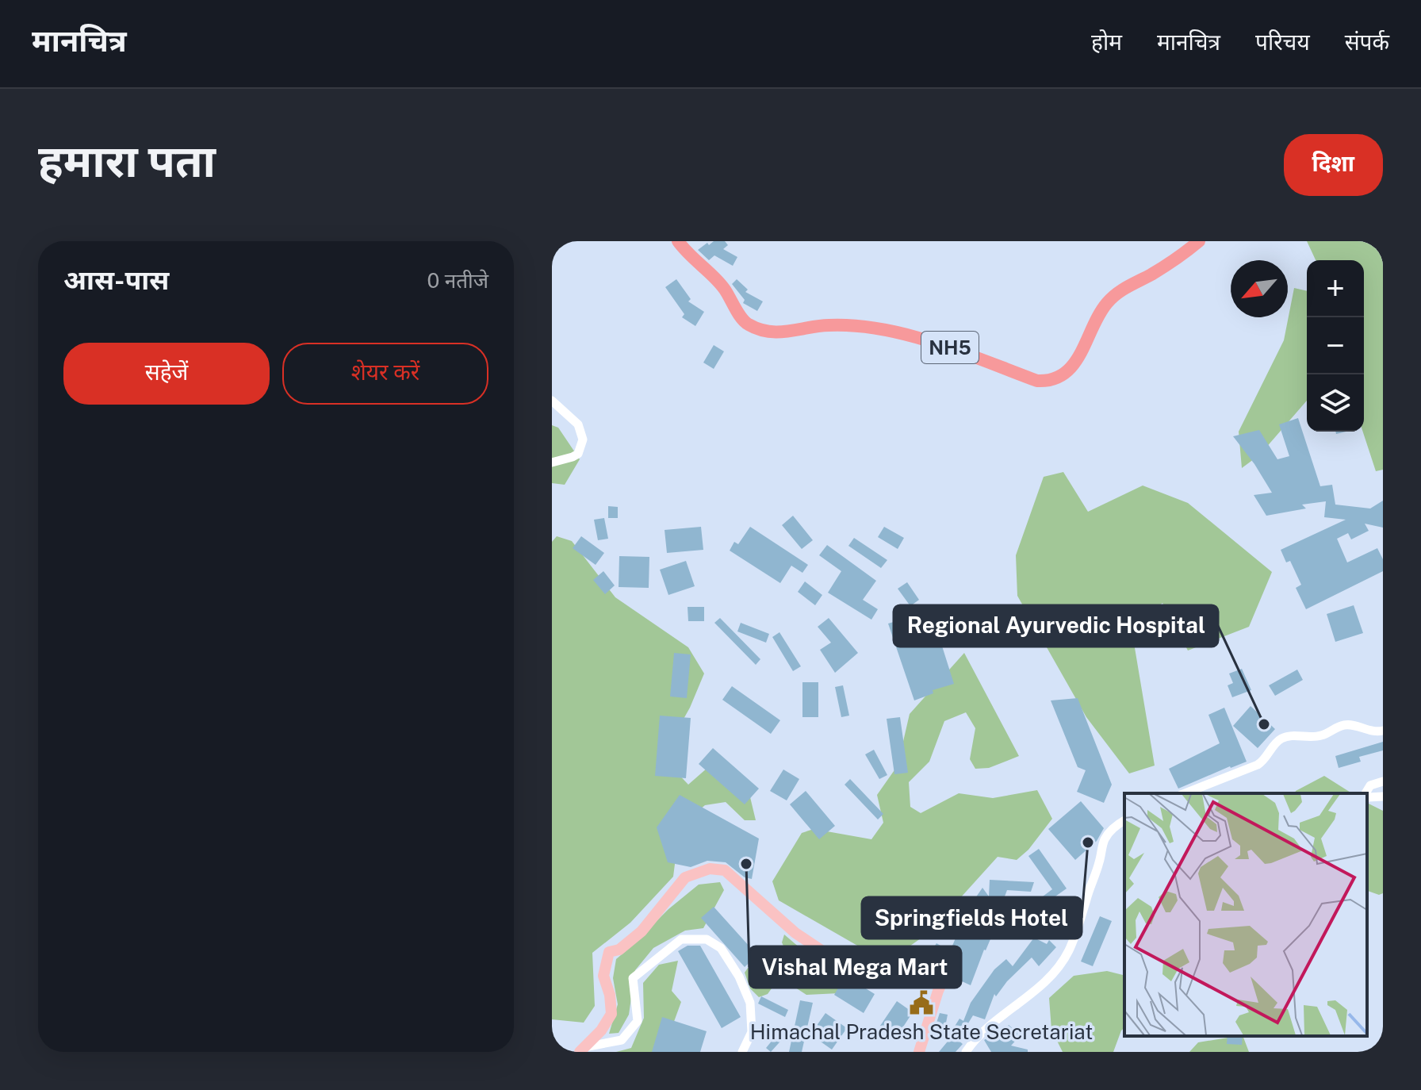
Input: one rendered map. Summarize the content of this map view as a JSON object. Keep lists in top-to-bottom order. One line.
{"streets":{"highway":["NH5"]},"places":{"other":["Regional Ayurvedic Hospital","Springfields Hotel","Vishal Mega Mart"],"public building":["Himachal Pradesh State Secretariat"]},"north":"bottom left","page":{"header":"मानचित्र","nav":["होम","मानचित्र","परिचय","संपर्क"],"buttons":["दिशा",["सहेजें","शेयर करें"]],"title":"हमारा पता","heading":["आस-पास","0 नतीजे"],"map_buttons":["+","−"]}}
